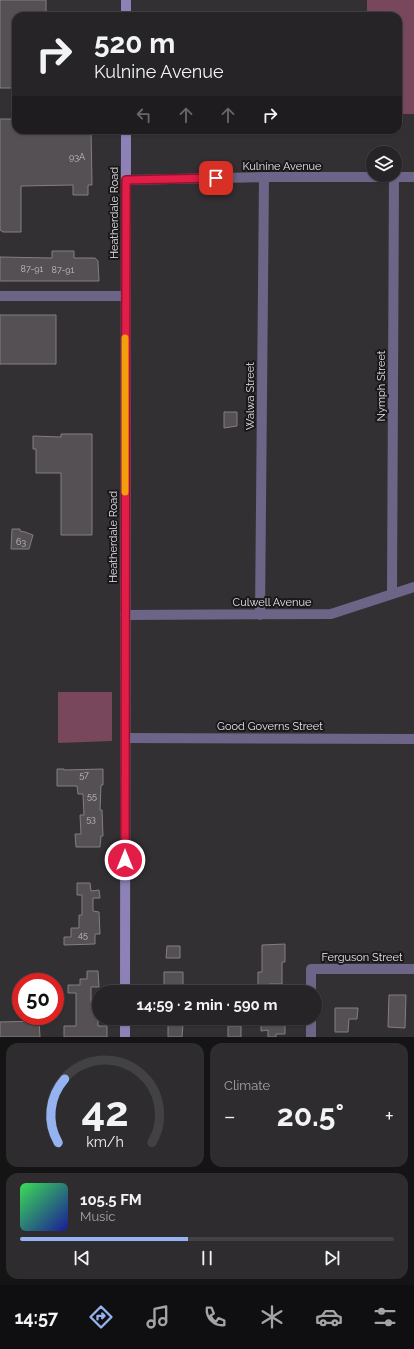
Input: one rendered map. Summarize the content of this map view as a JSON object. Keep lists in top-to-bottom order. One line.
{"streets":{"main road":["Heatherdale Road"],"street":["Kulnine Avenue","Nymph Street","Walwa Street","Culwell Avenue","Good Governs Street","Ferguson Street"]},"crossings":[["Kulnine Avenue","Heatherdale Road"],["Kulnine Avenue","Walwa Street"],["Heatherdale Road","Culwell Avenue"],["Heatherdale Road","Good Governs Street"],["Nymph Street","Culwell Avenue"],["Walwa Street","Culwell Avenue"]],"house_numbers":["93A","87-91","87-91","63","57","55","53","45"],"page":{"turn":["520 m","Kulnine Avenue"],"limit":"50","trip":"14:59 · 2 min · 590 m","tile":"Climate","heat":["−","20.5°","+"],"song":["105.5 FM","Music"],"tabs":"14:57","gauge":["42","km/h"]}}
